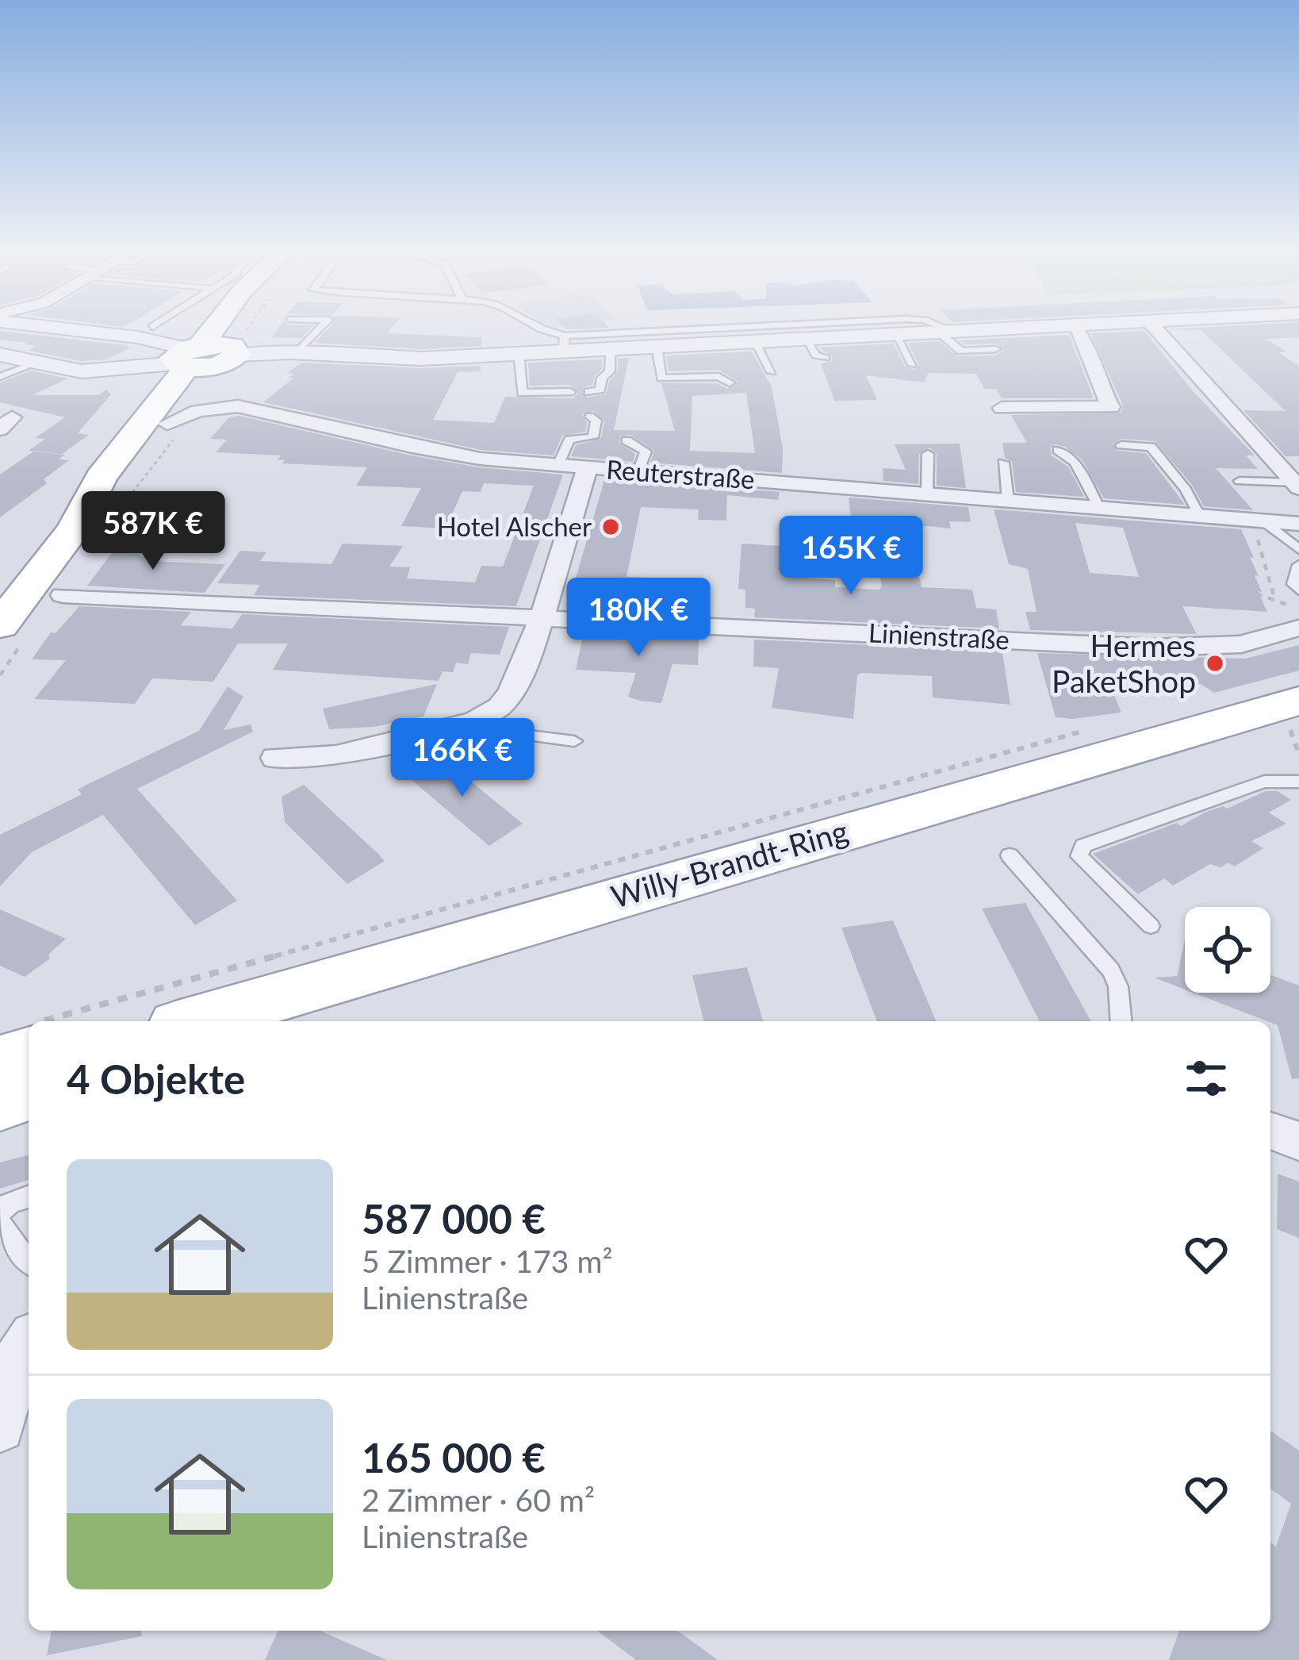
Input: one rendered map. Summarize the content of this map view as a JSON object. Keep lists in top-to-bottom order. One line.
{"streets":{"main road":["Willy-Brandt-Ring"],"street":["Reuterstraße","Linienstraße"]},"places":["Hotel Alscher","Hermes PaketShop"],"page":{"price":["587K €","165K €","180K €","166K €"],"heading":"4 Objekte","list":[{"name":"587 000 €","note":"5 Zimmer · 173 m² · Linienstraße"},{"name":"165 000 €","note":"2 Zimmer · 60 m² · Linienstraße"}]}}
